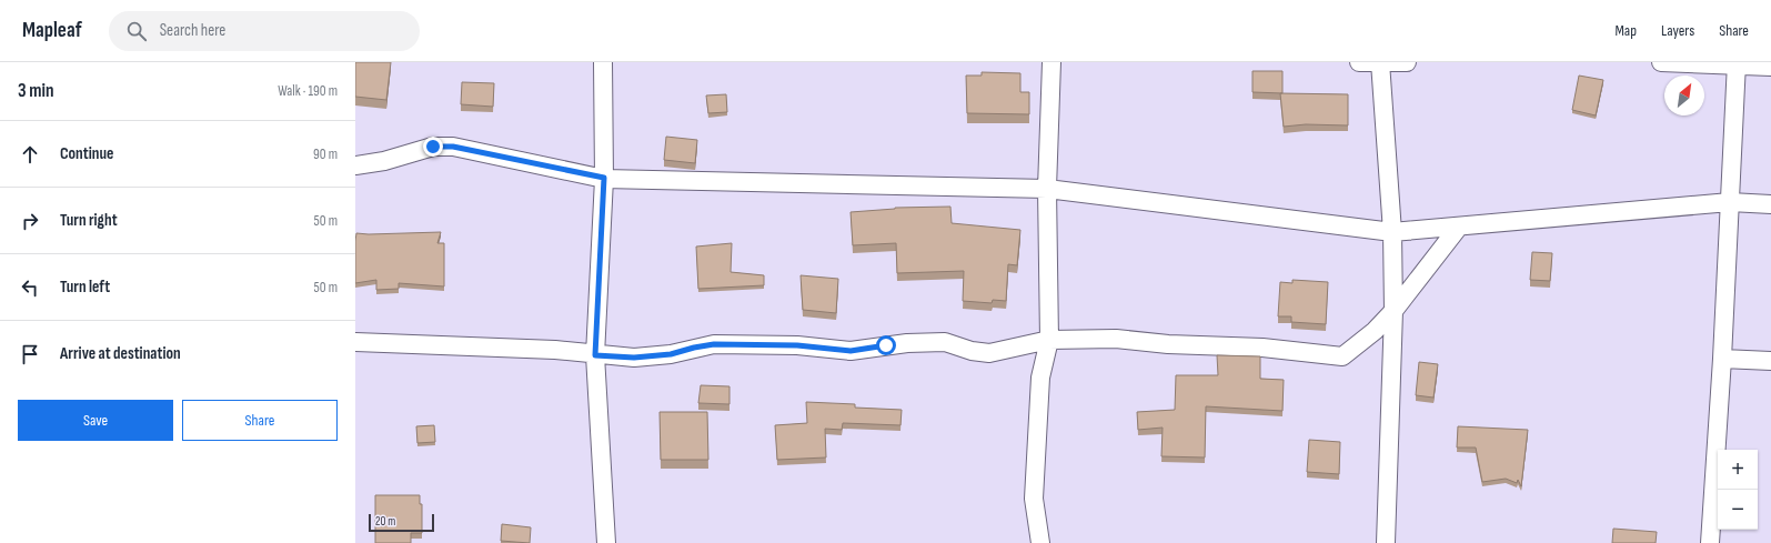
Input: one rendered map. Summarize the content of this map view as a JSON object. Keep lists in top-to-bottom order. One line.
{"scale_bar":"20 m","north":"top right","page":{"header":"Mapleaf","search":"Search here","nav":["Map","Layers","Share"],"heading":["3 min","Walk · 190 m"],"list":[["Continue","90 m"],["Turn right","50 m"],["Turn left","50 m"],"Arrive at destination"],"buttons":["Save","Share"],"map_buttons":["+","−"],"scale":"20 m"}}
